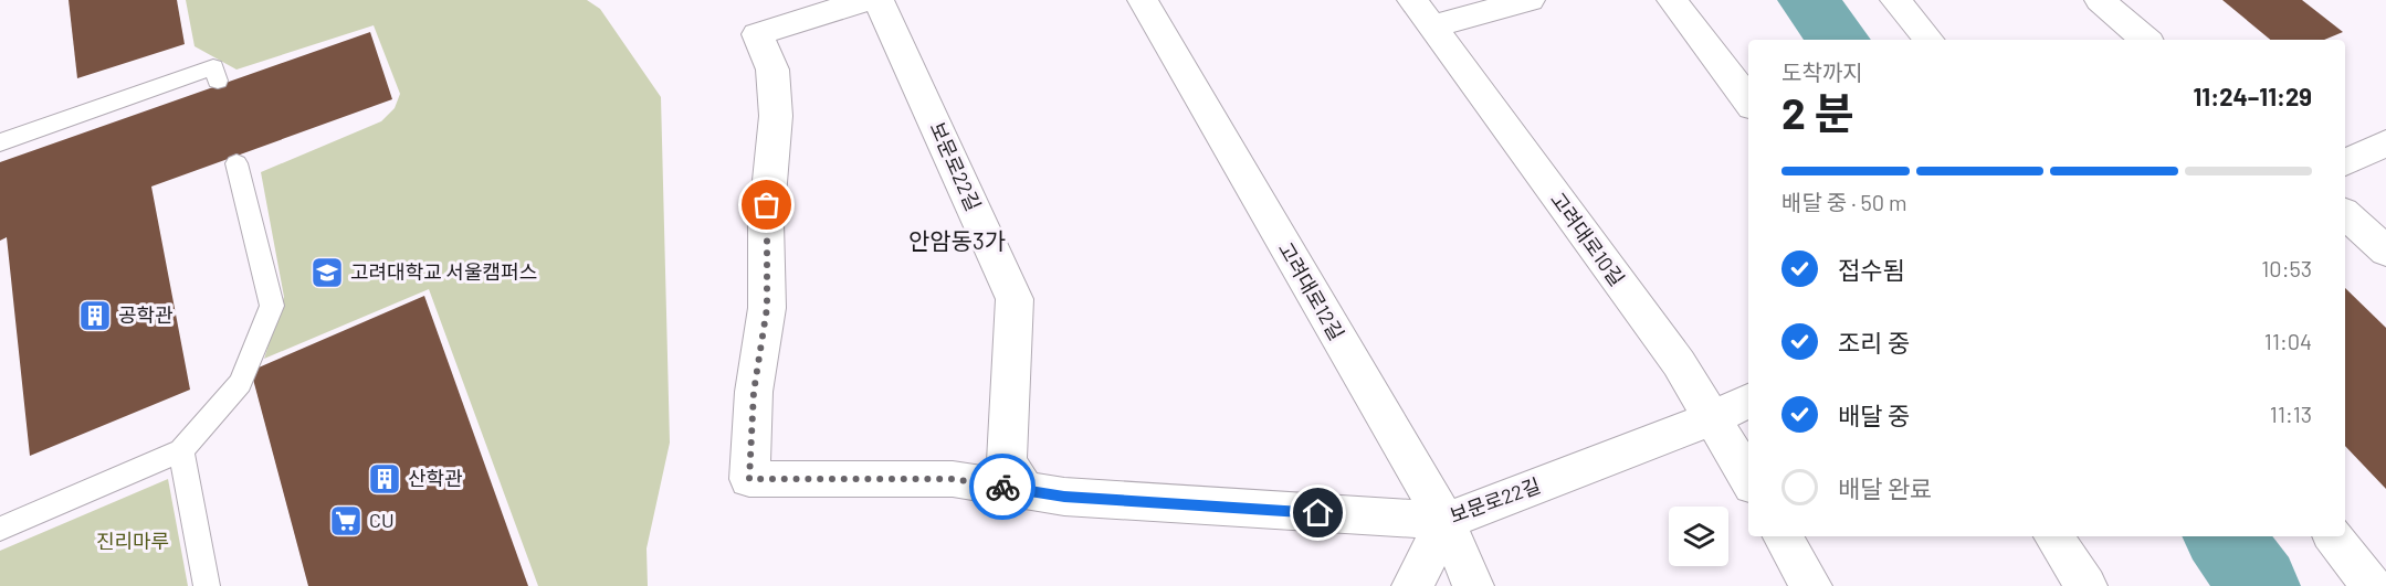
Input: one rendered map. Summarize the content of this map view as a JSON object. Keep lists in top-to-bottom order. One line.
{"streets":{"street":["보문로22길","고려대로10길","고려대로12길"]},"crossings":[["보문로22길","고려대로10길"],["보문로22길","고려대로12길"]],"districts":["안암동3가"],"parks":["진리마루"],"places":{"school or university":["고려대학교 서울캠퍼스"],"building":["공학관","산학관"],"supermarket":["CU"]},"page":{"heading":["2 분","도착까지","11:24–11:29"],"bar":"배달 중 · 50 m","list":[["접수됨","10:53"],["조리 중","11:04"],["배달 중","11:13"],"배달 완료"]}}
